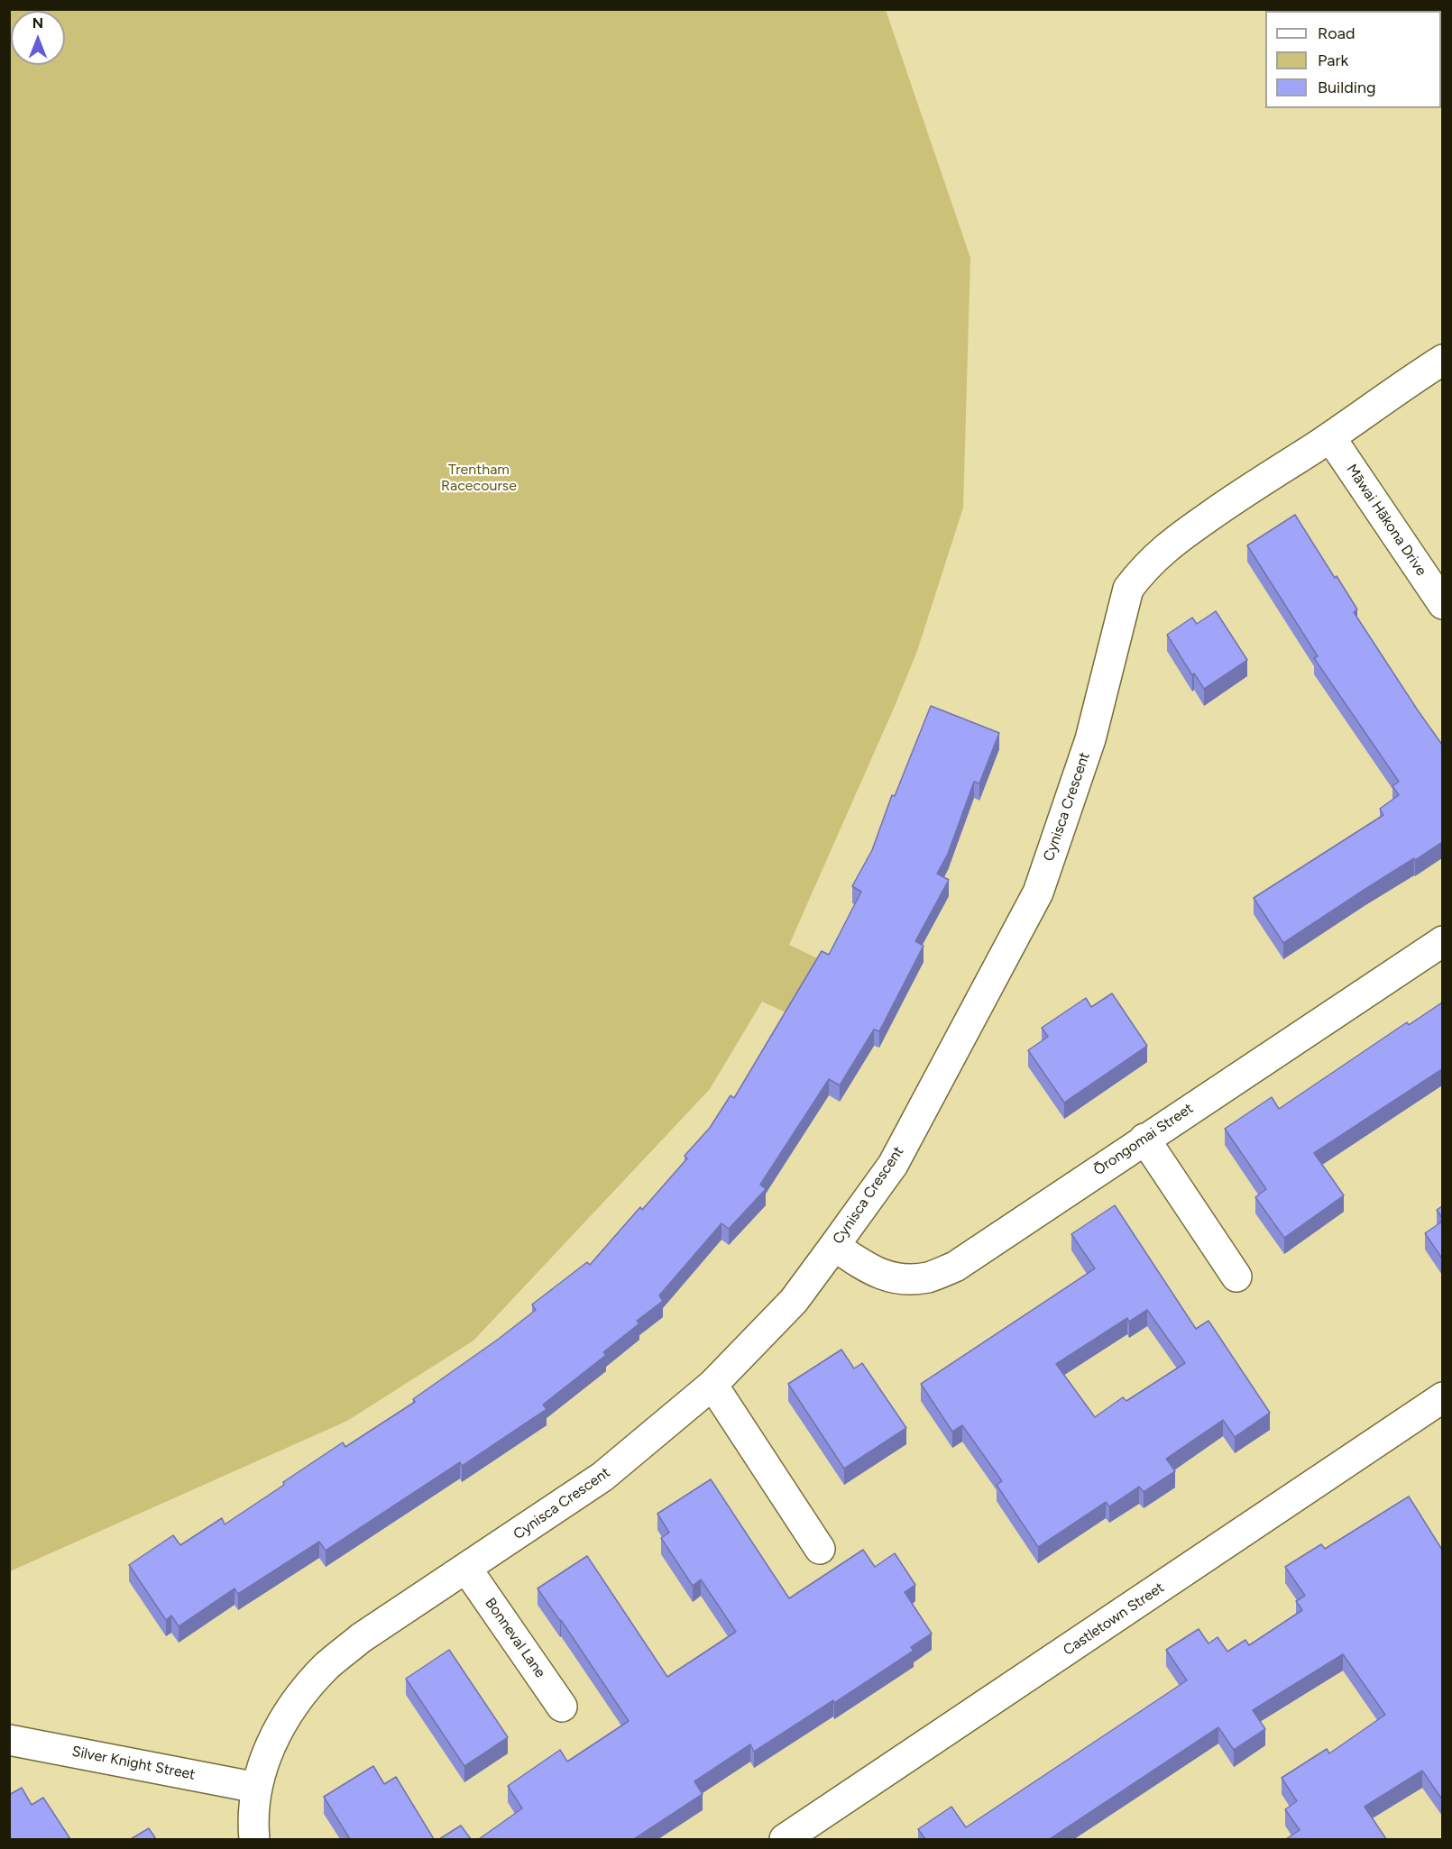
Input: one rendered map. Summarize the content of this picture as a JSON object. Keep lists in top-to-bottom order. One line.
{"streets":{"street":["Māwai Hākona Drive","Cynisca Crescent","Ōrongomai Street","Castletown Street","Bonneval Lane","Silver Knight Street"]},"crossings":[["Māwai Hākona Drive","Cynisca Crescent"],["Cynisca Crescent","Ōrongomai Street"],["Cynisca Crescent","Bonneval Lane"],["Cynisca Crescent","Silver Knight Street"]],"parks":["Trentham Racecourse"],"legend":["Road","Park","Building"],"north":"top"}
